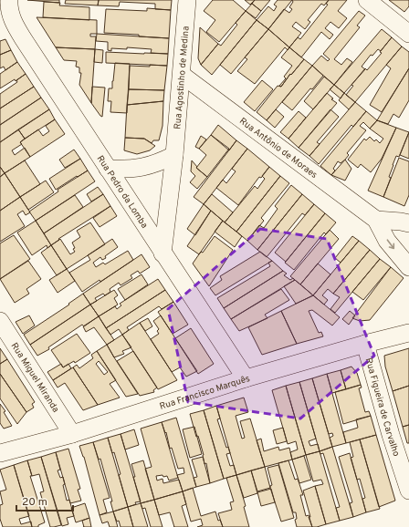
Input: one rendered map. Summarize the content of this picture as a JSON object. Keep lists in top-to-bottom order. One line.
{"streets":{"street":["Rua Agostinho de Medina","Rua Antônio de Moraes","Rua Pedro da Lomba","Rua Miguel Miranda","Rua Francisco Marquês","Rua Figueira de Carvalho"]},"crossings":[["Rua Agostinho de Medina","Rua Antônio de Moraes"],["Rua Agostinho de Medina","Rua Pedro da Lomba"],["Rua Pedro da Lomba","Rua Francisco Marquês"],["Rua Miguel Miranda","Rua Francisco Marquês"],["Rua Francisco Marquês","Rua Figueira de Carvalho"]],"scale_bar":"20 m"}
